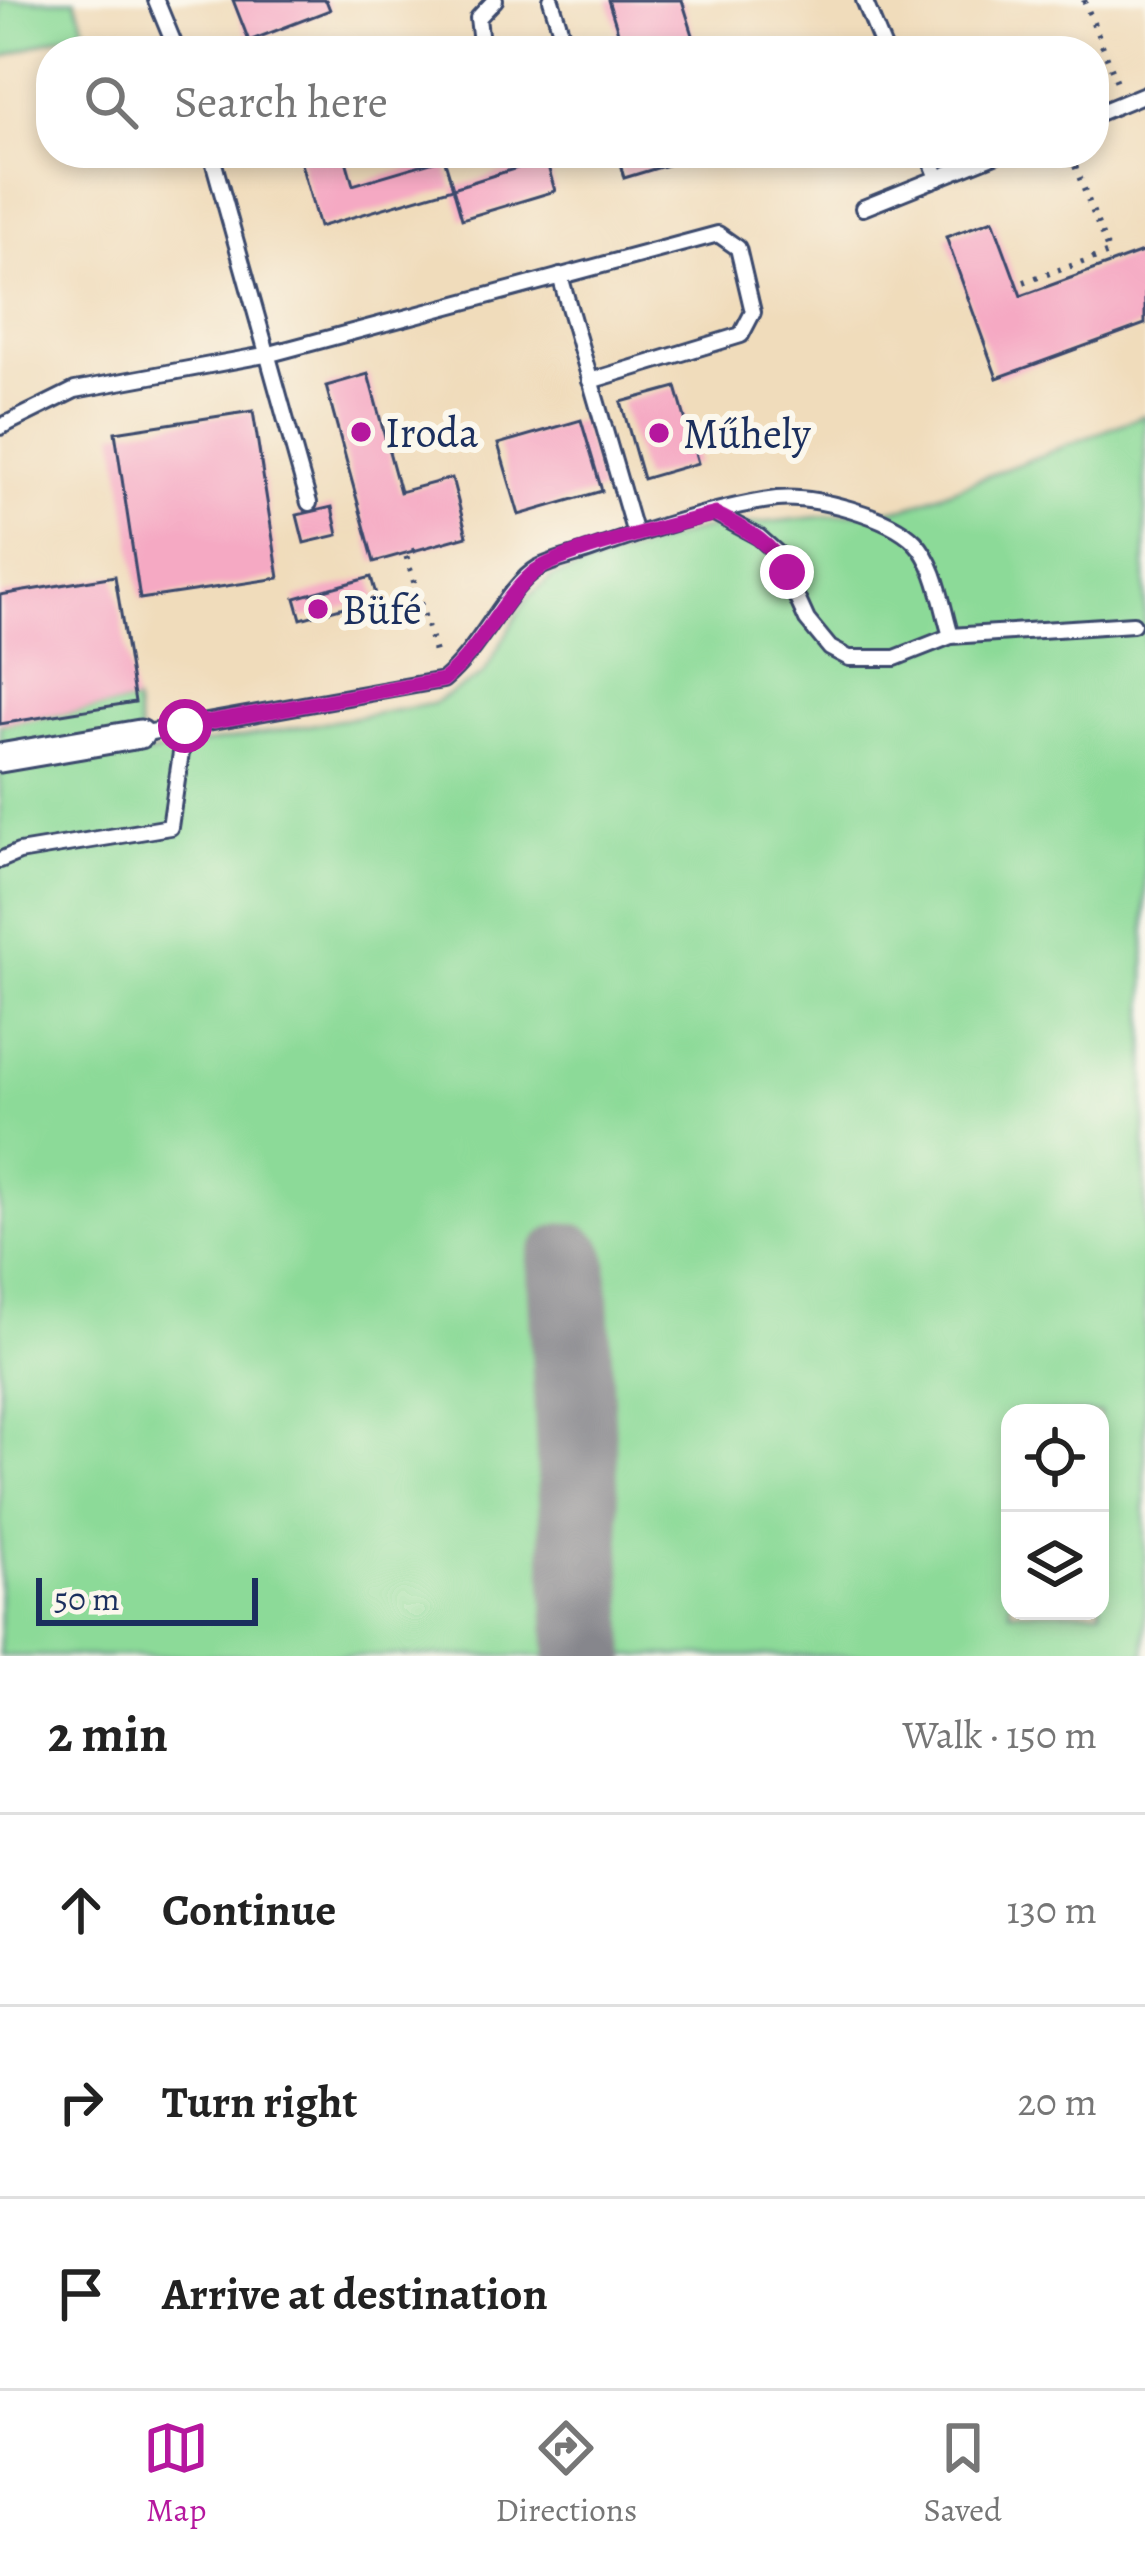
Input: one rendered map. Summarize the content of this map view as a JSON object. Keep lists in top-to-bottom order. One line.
{"places":["Iroda","Műhely","Büfé"],"scale_bar":"50 m","page":{"search":"Search here","scale":"50 m","heading":["2 min","Walk · 150 m"],"list":[["Continue","130 m"],["Turn right","20 m"],"Arrive at destination"],"nav":["Map","Directions","Saved"]}}
